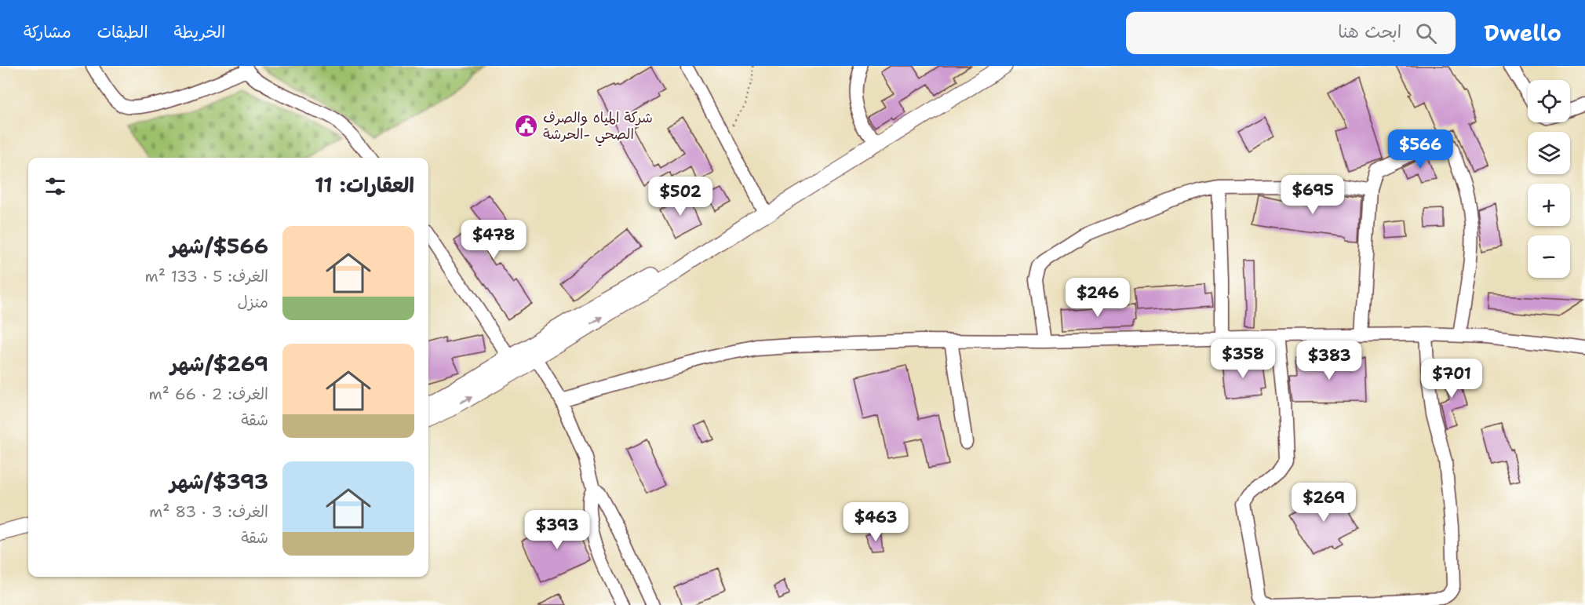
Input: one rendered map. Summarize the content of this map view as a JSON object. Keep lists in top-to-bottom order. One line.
{"places":{"public building":["شركة المياه والصرف الصحي -الحرشة"]},"page":{"header":"Dwello","search":"ابحث هنا","nav":["الخريطة","الطبقات","مشاركة"],"map_buttons":["+","−"],"price":["$566","$695","$502","$478","$246","$358","$383","$701","$269","$463","$393"],"heading":"العقارات: 11","list":[{"name":"$566/شهر","note":"الغرف: 5 · 133 m² · منزل"},{"name":"$269/شهر","note":"الغرف: 2 · 66 m² · شقة"},{"name":"$393/شهر","note":"الغرف: 3 · 83 m² · شقة"}]}}
